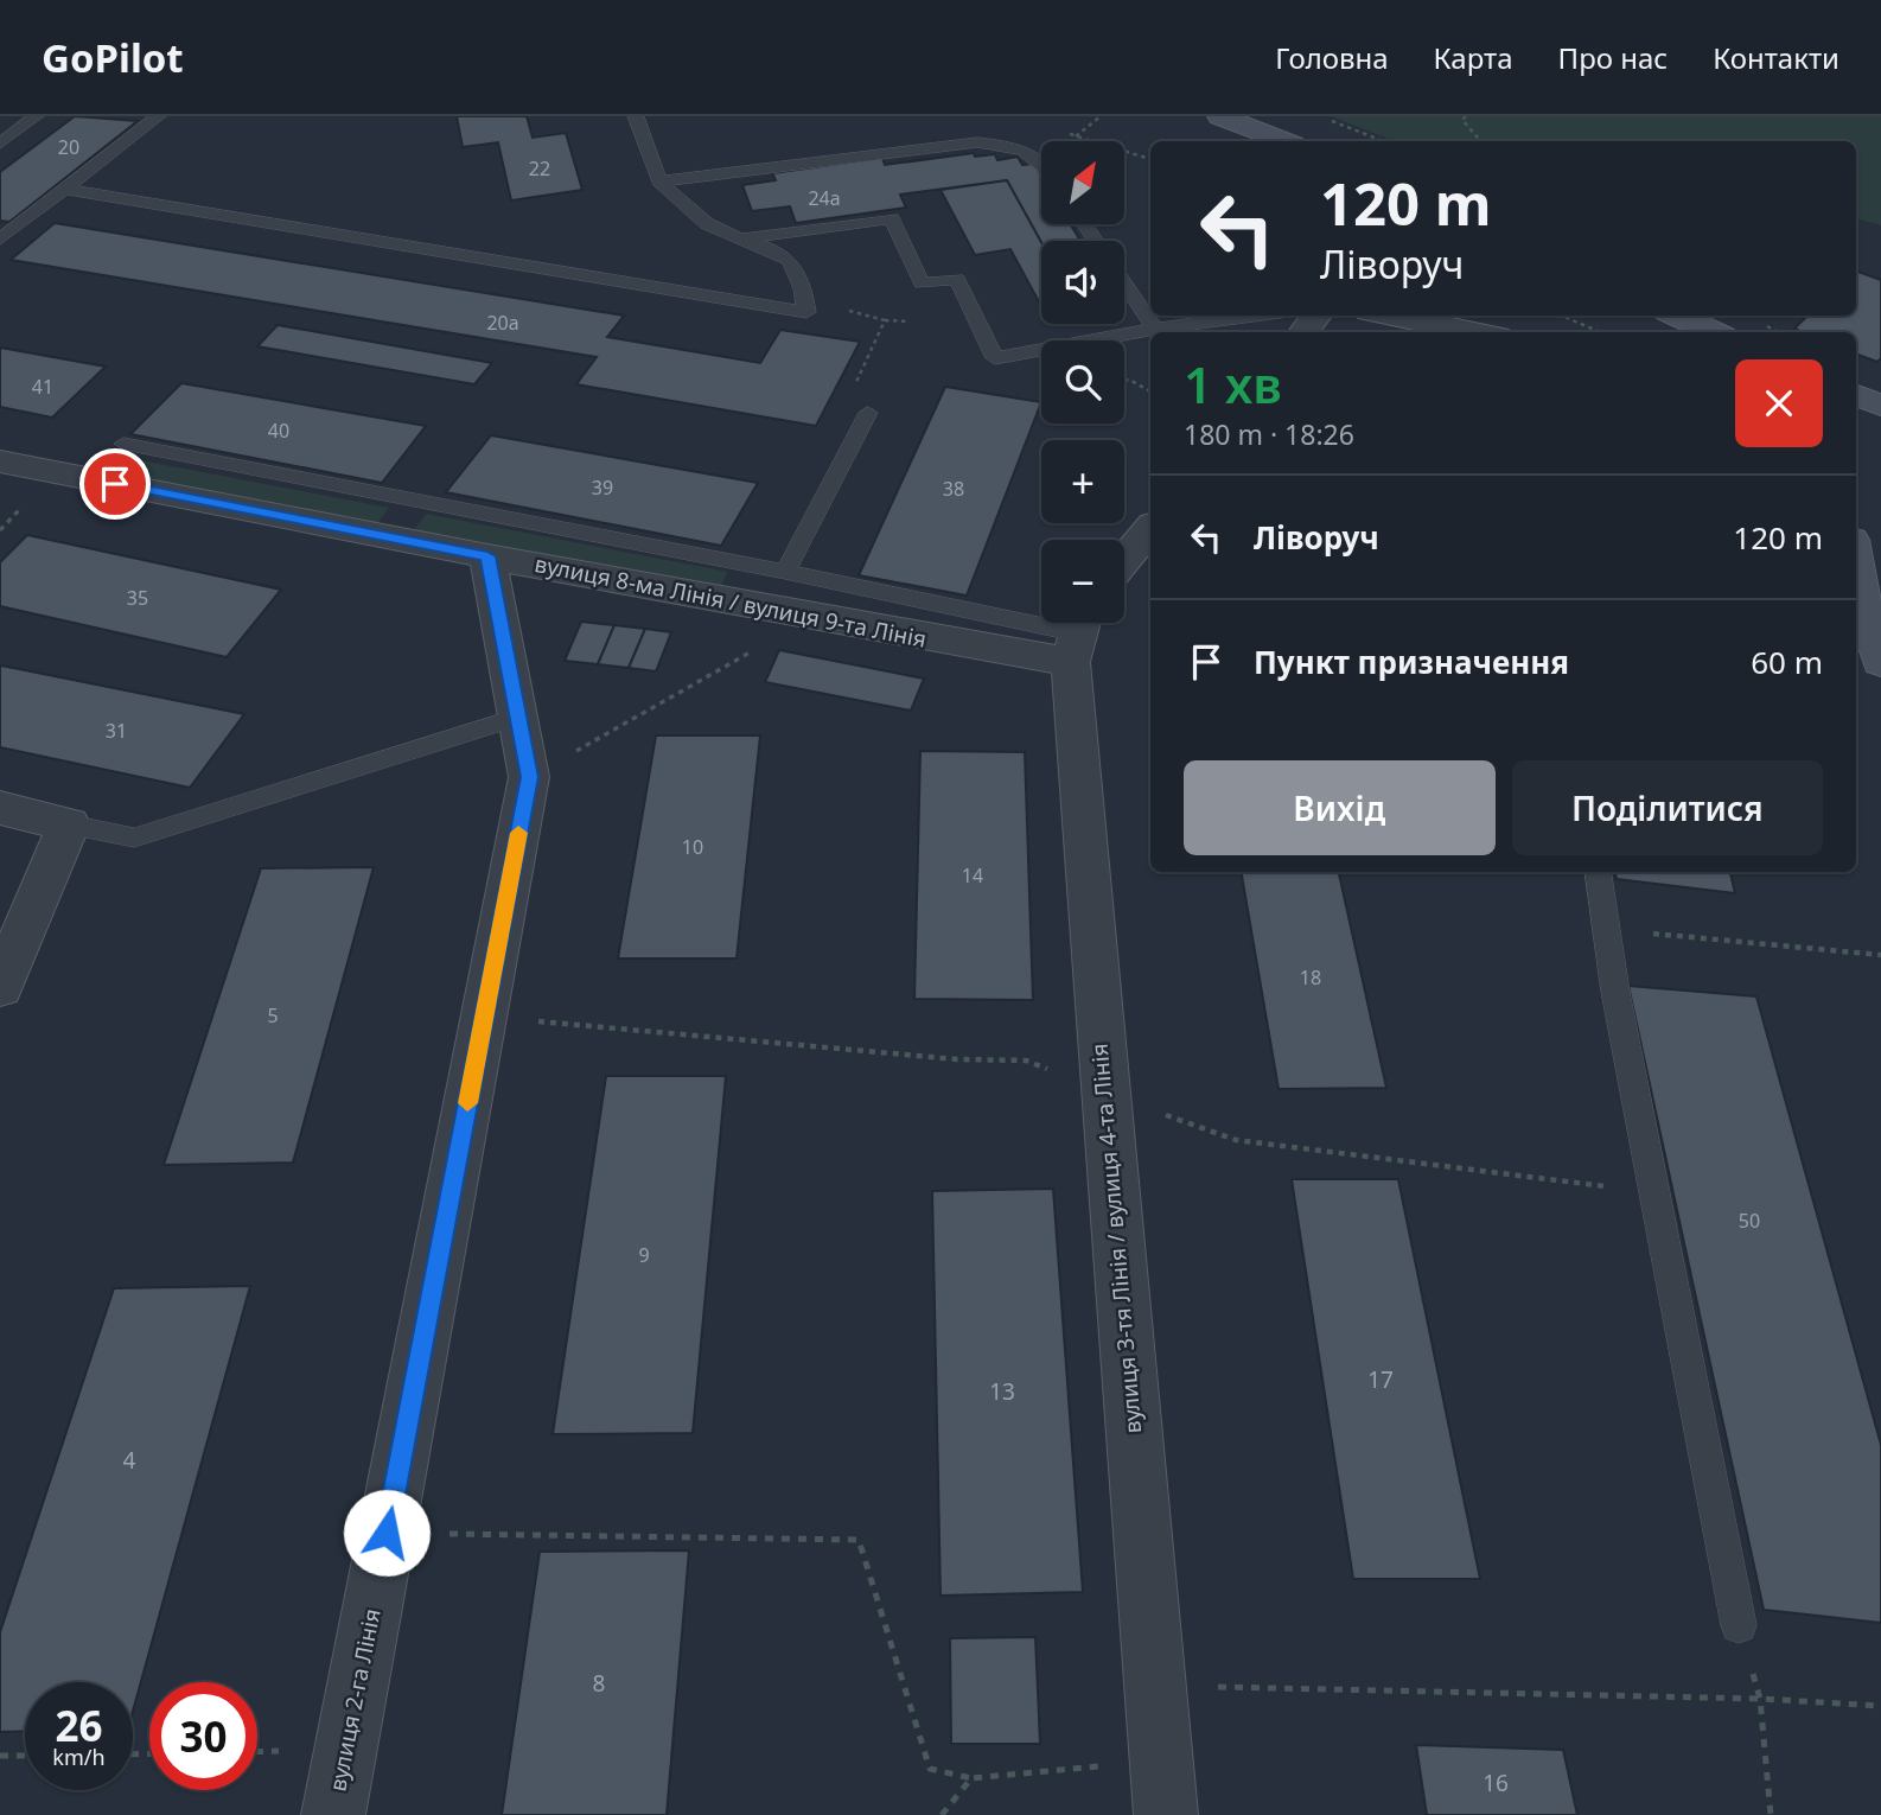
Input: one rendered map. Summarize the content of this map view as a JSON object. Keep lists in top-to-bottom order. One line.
{"streets":{"street":["вулиця 8-ма Лінія / вулиця 9-та Лінія","вулиця 3-тя Лінія / вулиця 4-та Лінія","вулиця 2-га Лінія"]},"crossings":[["вулиця 8-ма Лінія / вулиця 9-та Лінія","вулиця 3-тя Лінія / вулиця 4-та Лінія"],["вулиця 8-ма Лінія / вулиця 9-та Лінія","вулиця 2-га Лінія"]],"house_numbers":["20","22","24а","20а","41","40","39","38","35","31","10","14","18","5","50","9","17","13","4","8","16"],"north":"top right","page":{"header":"GoPilot","nav":["Головна","Карта","Про нас","Контакти"],"map_buttons":["+","−"],"turn":["120 m","Ліворуч"],"heading":["1 хв","180 m · 18:26"],"list":[{"name":"Ліворуч","value":"120 m"},{"name":"Пункт призначення","value":"60 m"}],"buttons":["Вихід","Поділитися"],"speed":"26 km/h","limit":"30"}}
